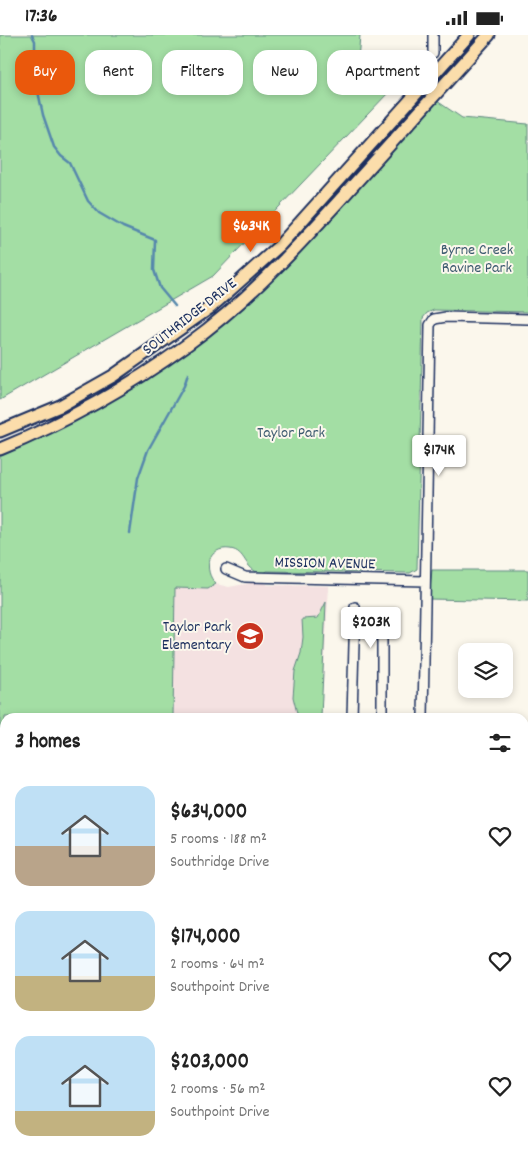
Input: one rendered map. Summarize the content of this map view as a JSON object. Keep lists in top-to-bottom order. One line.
{"streets":{"main road":["SOUTHRIDGE DRIVE"],"street":["MISSION AVENUE"]},"parks":["Byrne Creek Ravine Park","Taylor Park"],"places":{"school or university":["Taylor Park Elementary"]},"page":{"status":"17:36","chip":["Buy","Rent","Filters","New","Apartment"],"price":["$634K","$174K","$203K"],"heading":"3 homes","list":[{"name":"$634,000","note":"5 rooms · 188 m² · Southridge Drive"},{"name":"$174,000","note":"2 rooms · 64 m² · Southpoint Drive"},{"name":"$203,000","note":"2 rooms · 56 m² · Southpoint Drive"}]}}
